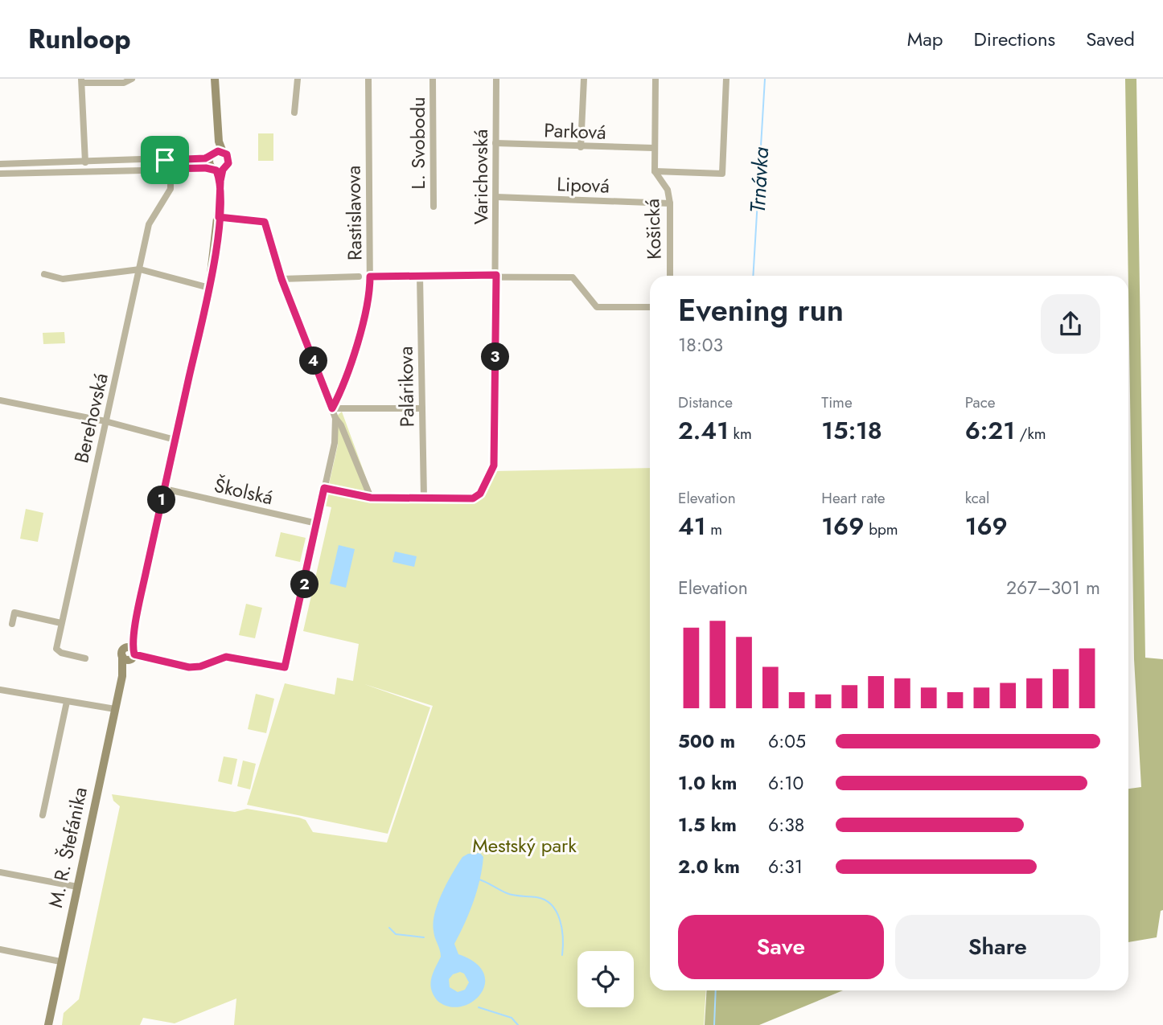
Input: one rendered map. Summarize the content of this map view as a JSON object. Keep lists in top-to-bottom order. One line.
{"streets":{"street":["Parková","L. Svobodu","Varichovská","Lipová","Rastislavova","Košická","Palárikova","Berehovská","Školská","M. R. Štefánika"]},"crossings":[["Parková","Varichovská"],["Parková","Košická"],["Varichovská","Lipová"],["Varichovská","Palárikova"],["Lipová","Košická"],["Školská","M. R. Štefánika"]],"water":["Trnávka"],"parks":["Mestský park"],"page":{"header":"Runloop","nav":["Map","Directions","Saved"],"heading":["Evening run","18:03"],"pins":["3","4","1","2"],"stats":[["Distance","2.41 km"],["Time","15:18"],["Pace","6:21 /km"],["Elevation","41 m"],["Heart rate","169 bpm"],["kcal","169"]],"chart":["Elevation","267–301 m"],"list":[{"name":"500 m","note":"6:05"},{"name":"1.0 km","note":"6:10"},{"name":"1.5 km","note":"6:38"},{"name":"2.0 km","note":"6:31"}],"buttons":["Save","Share"]}}
